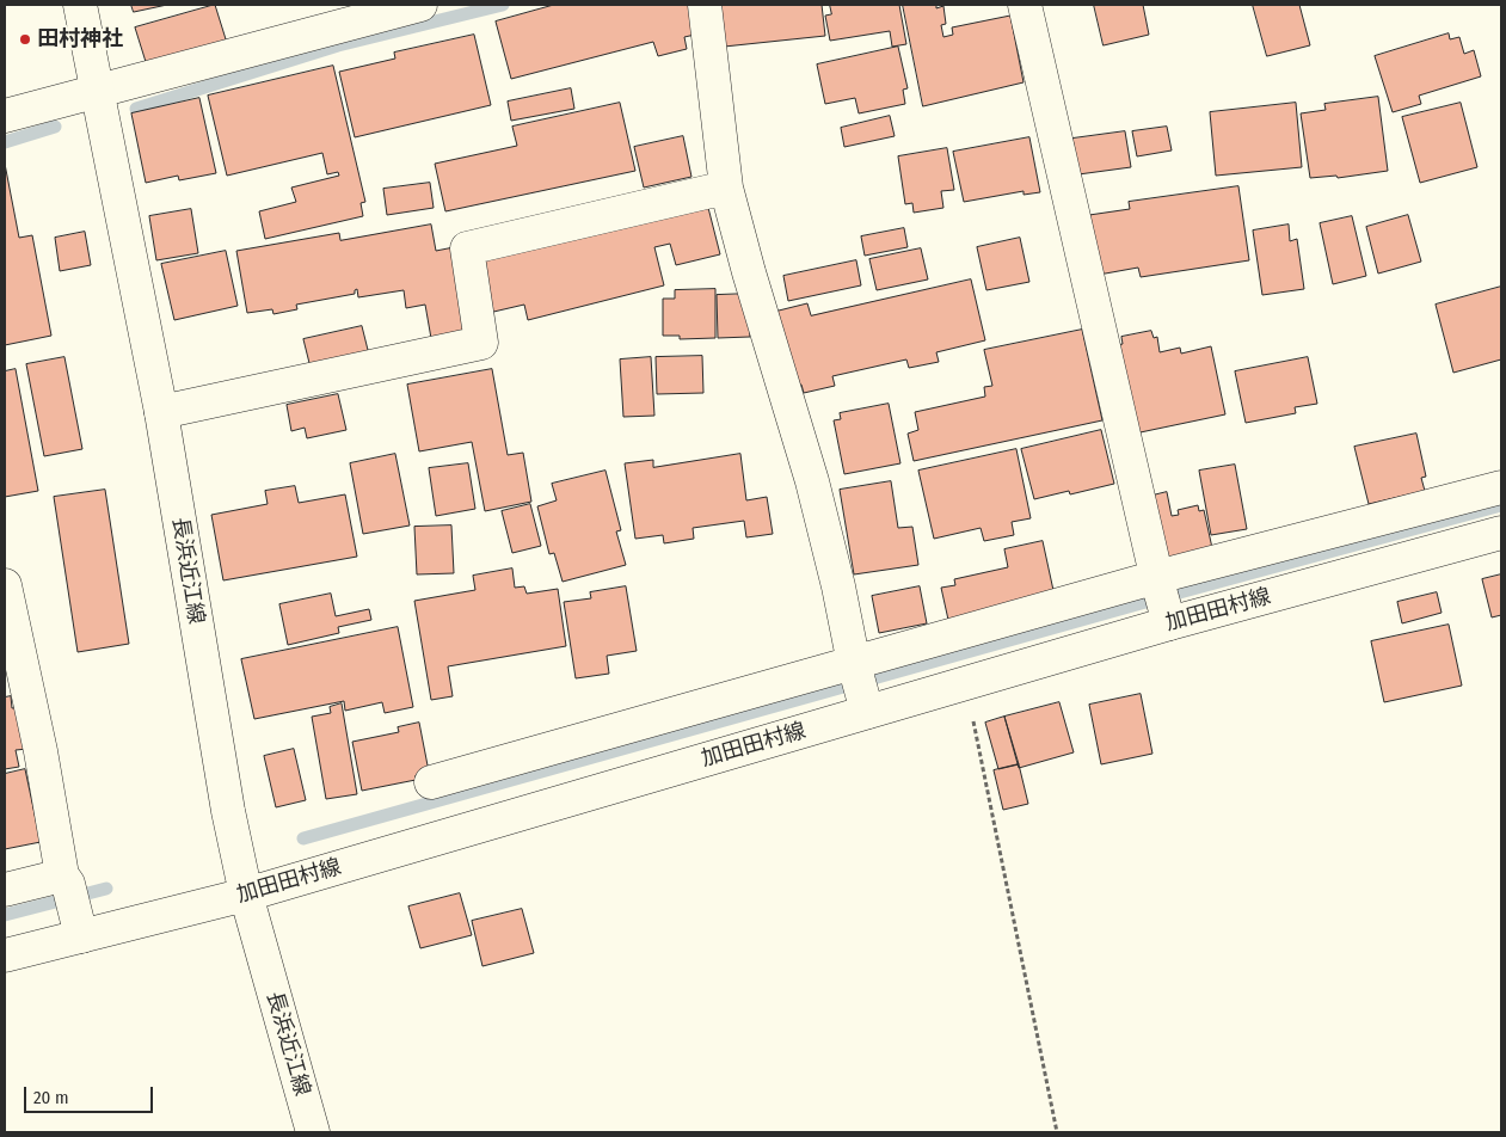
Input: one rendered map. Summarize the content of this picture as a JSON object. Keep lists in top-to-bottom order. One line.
{"streets":{"street":["長浜近江線","加田田村線"]},"crossings":[["長浜近江線","加田田村線"]],"places":["田村神社"],"scale_bar":"20 m"}
